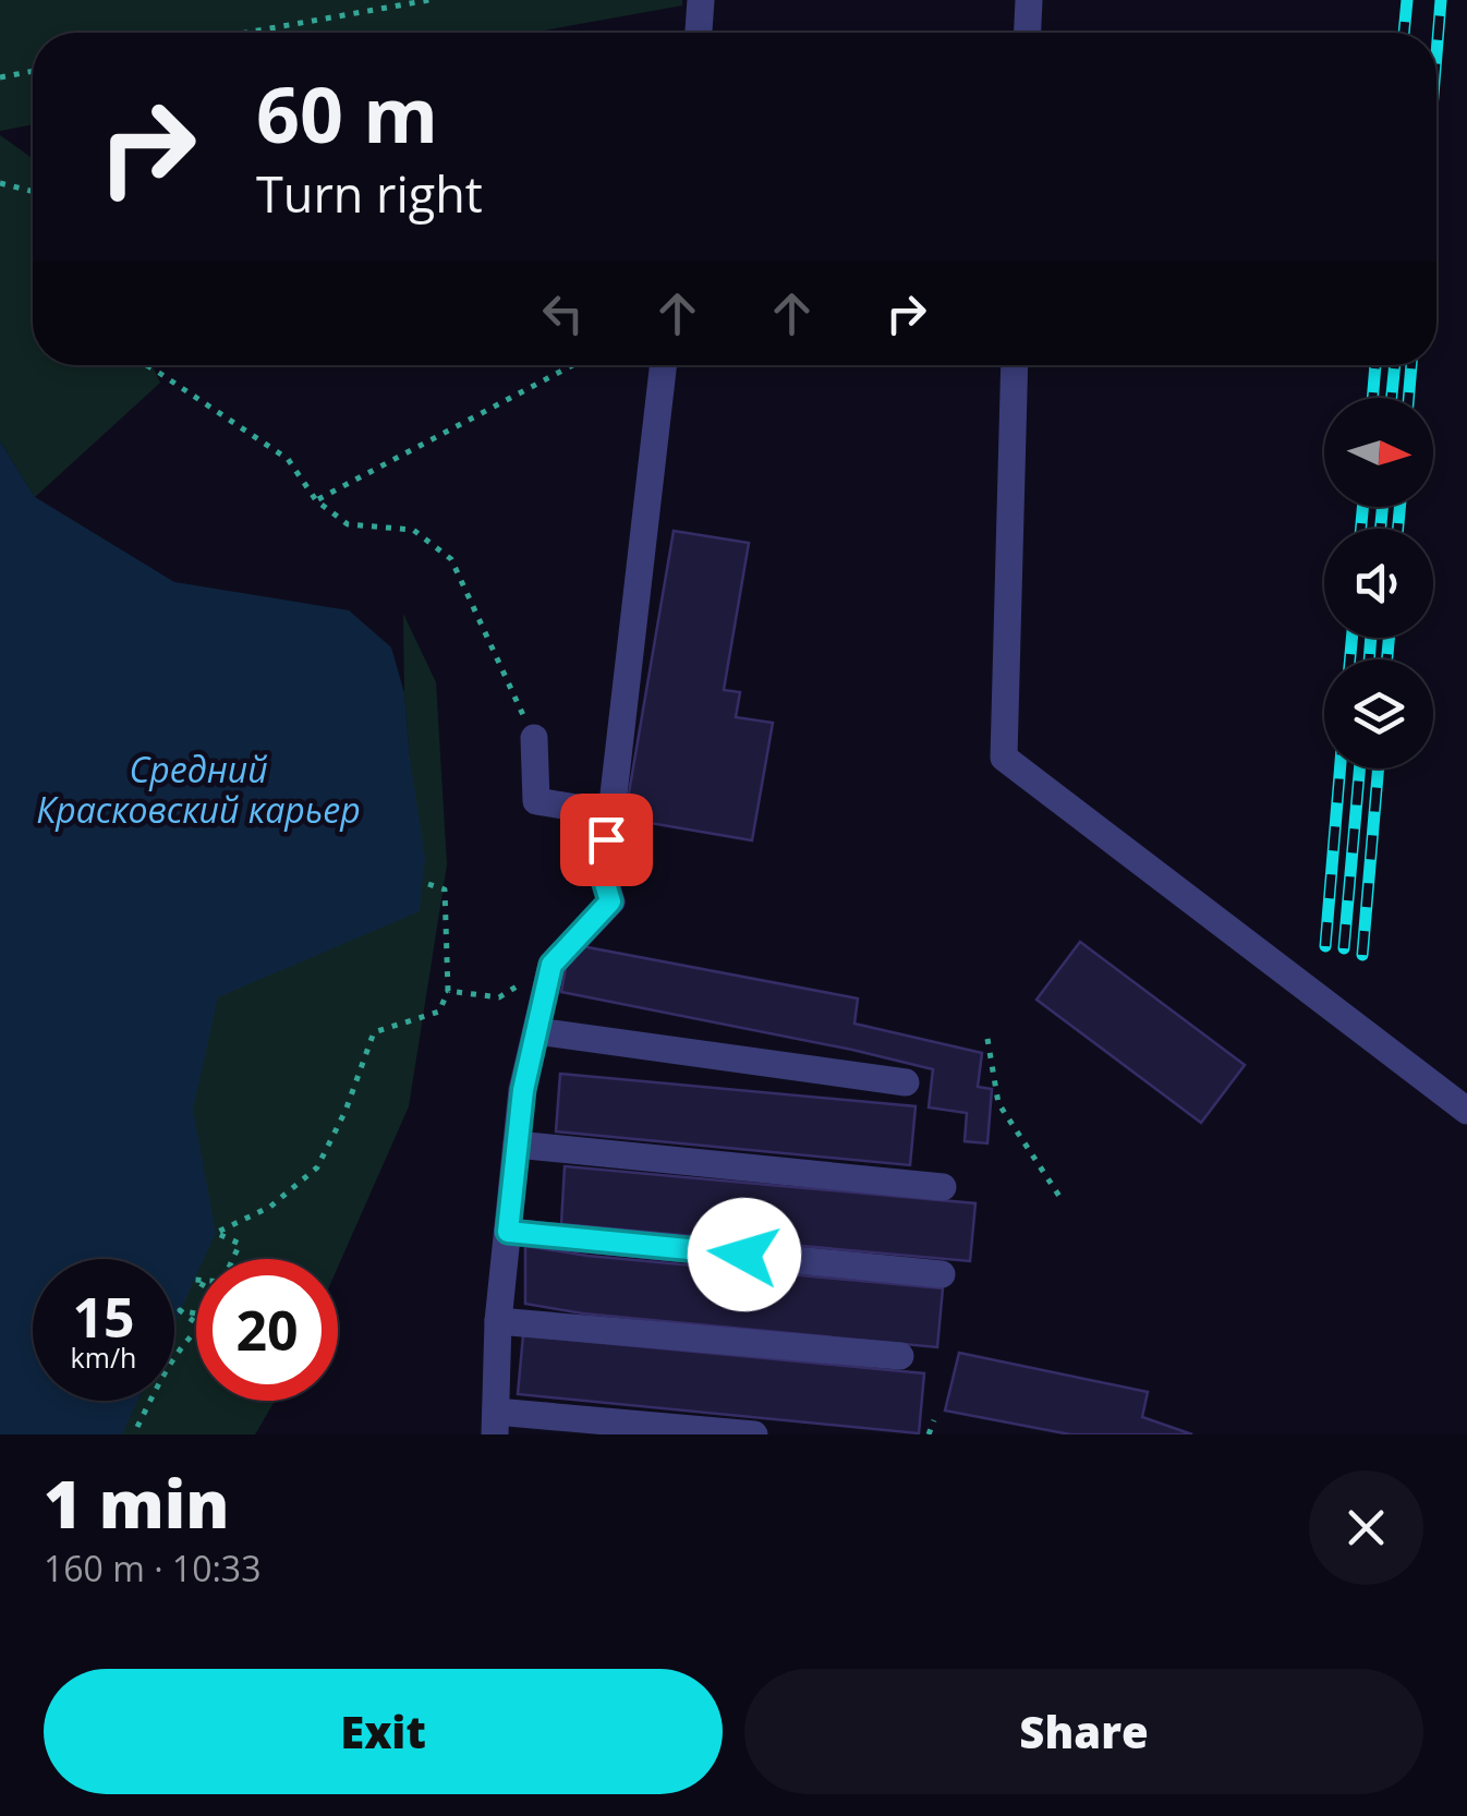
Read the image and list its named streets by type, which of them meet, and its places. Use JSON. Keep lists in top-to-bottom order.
{
  "water": ["Средний Красковский карьер"],
  "north": "right",
  "page": {
    "turn": ["60 m", "Turn right"],
    "speed": "15 km/h",
    "limit": "20",
    "heading": ["1 min", "160 m · 10:33"],
    "buttons": ["Exit", "Share"]
  }
}
